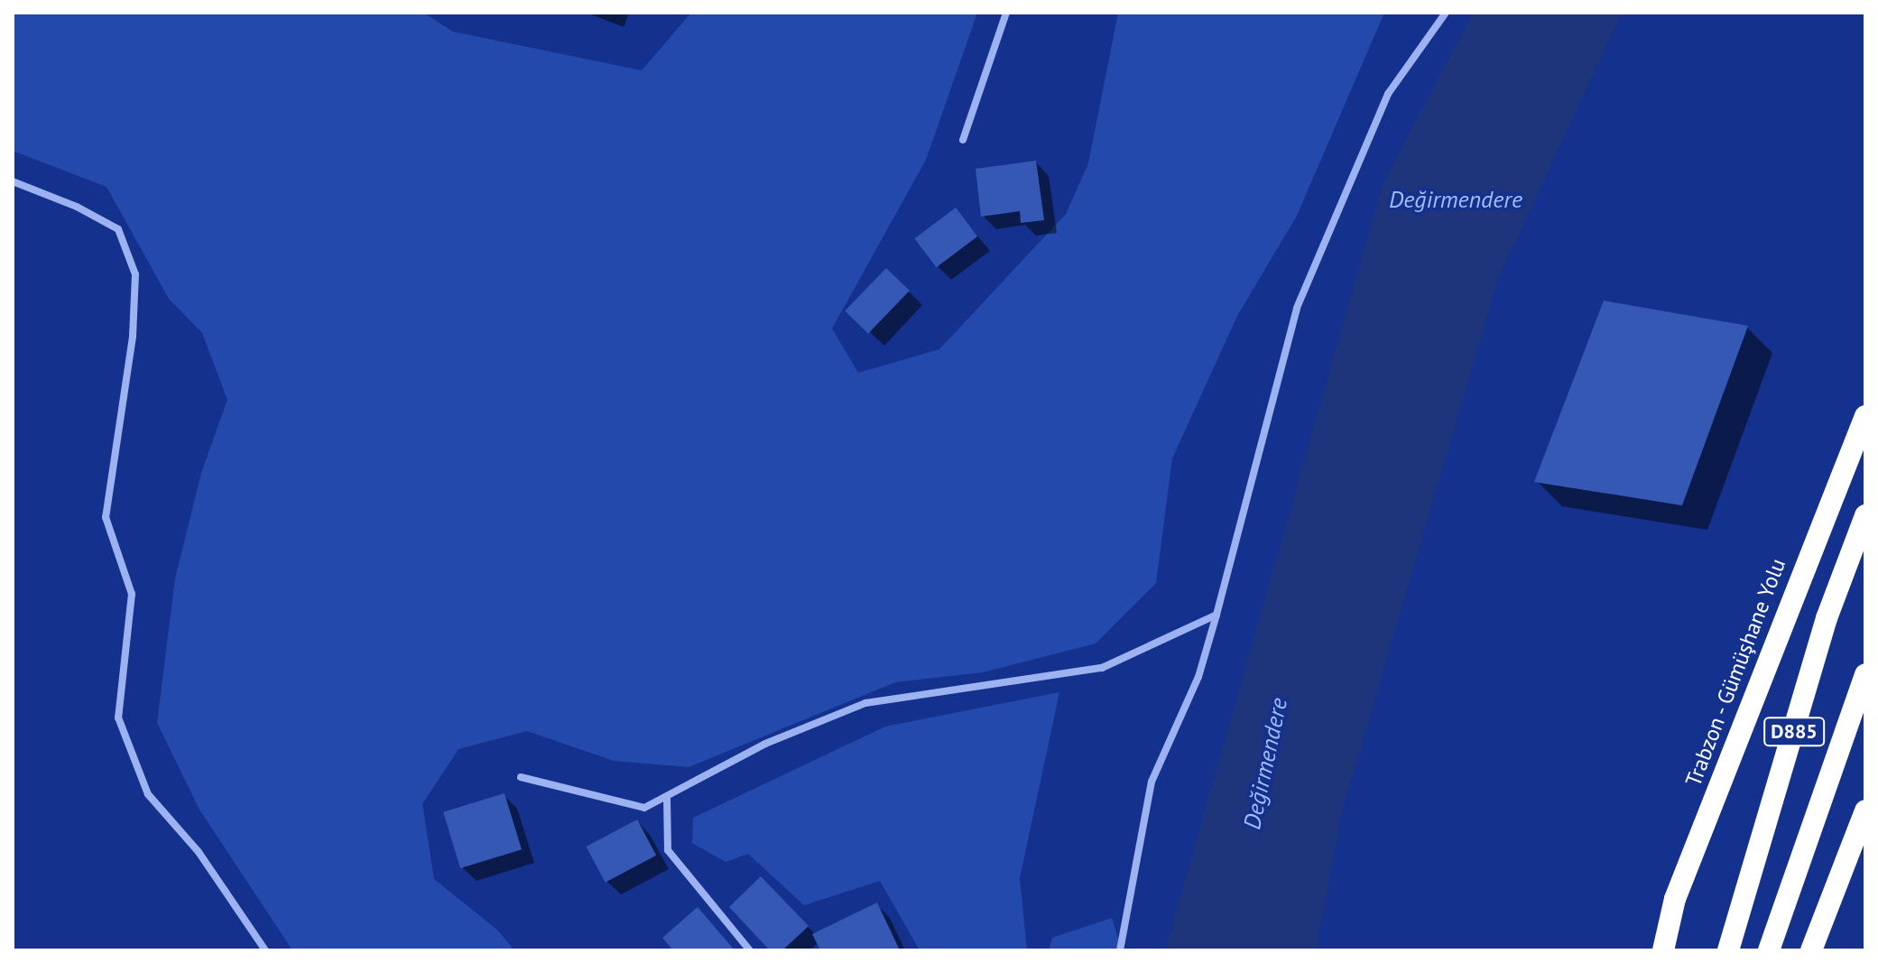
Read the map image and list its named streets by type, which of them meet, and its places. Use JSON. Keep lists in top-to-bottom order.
{
  "streets": {
    "highway": ["Trabzon - Gümüşhane Yolu", "D885"]
  },
  "water": ["Değirmendere"]
}
